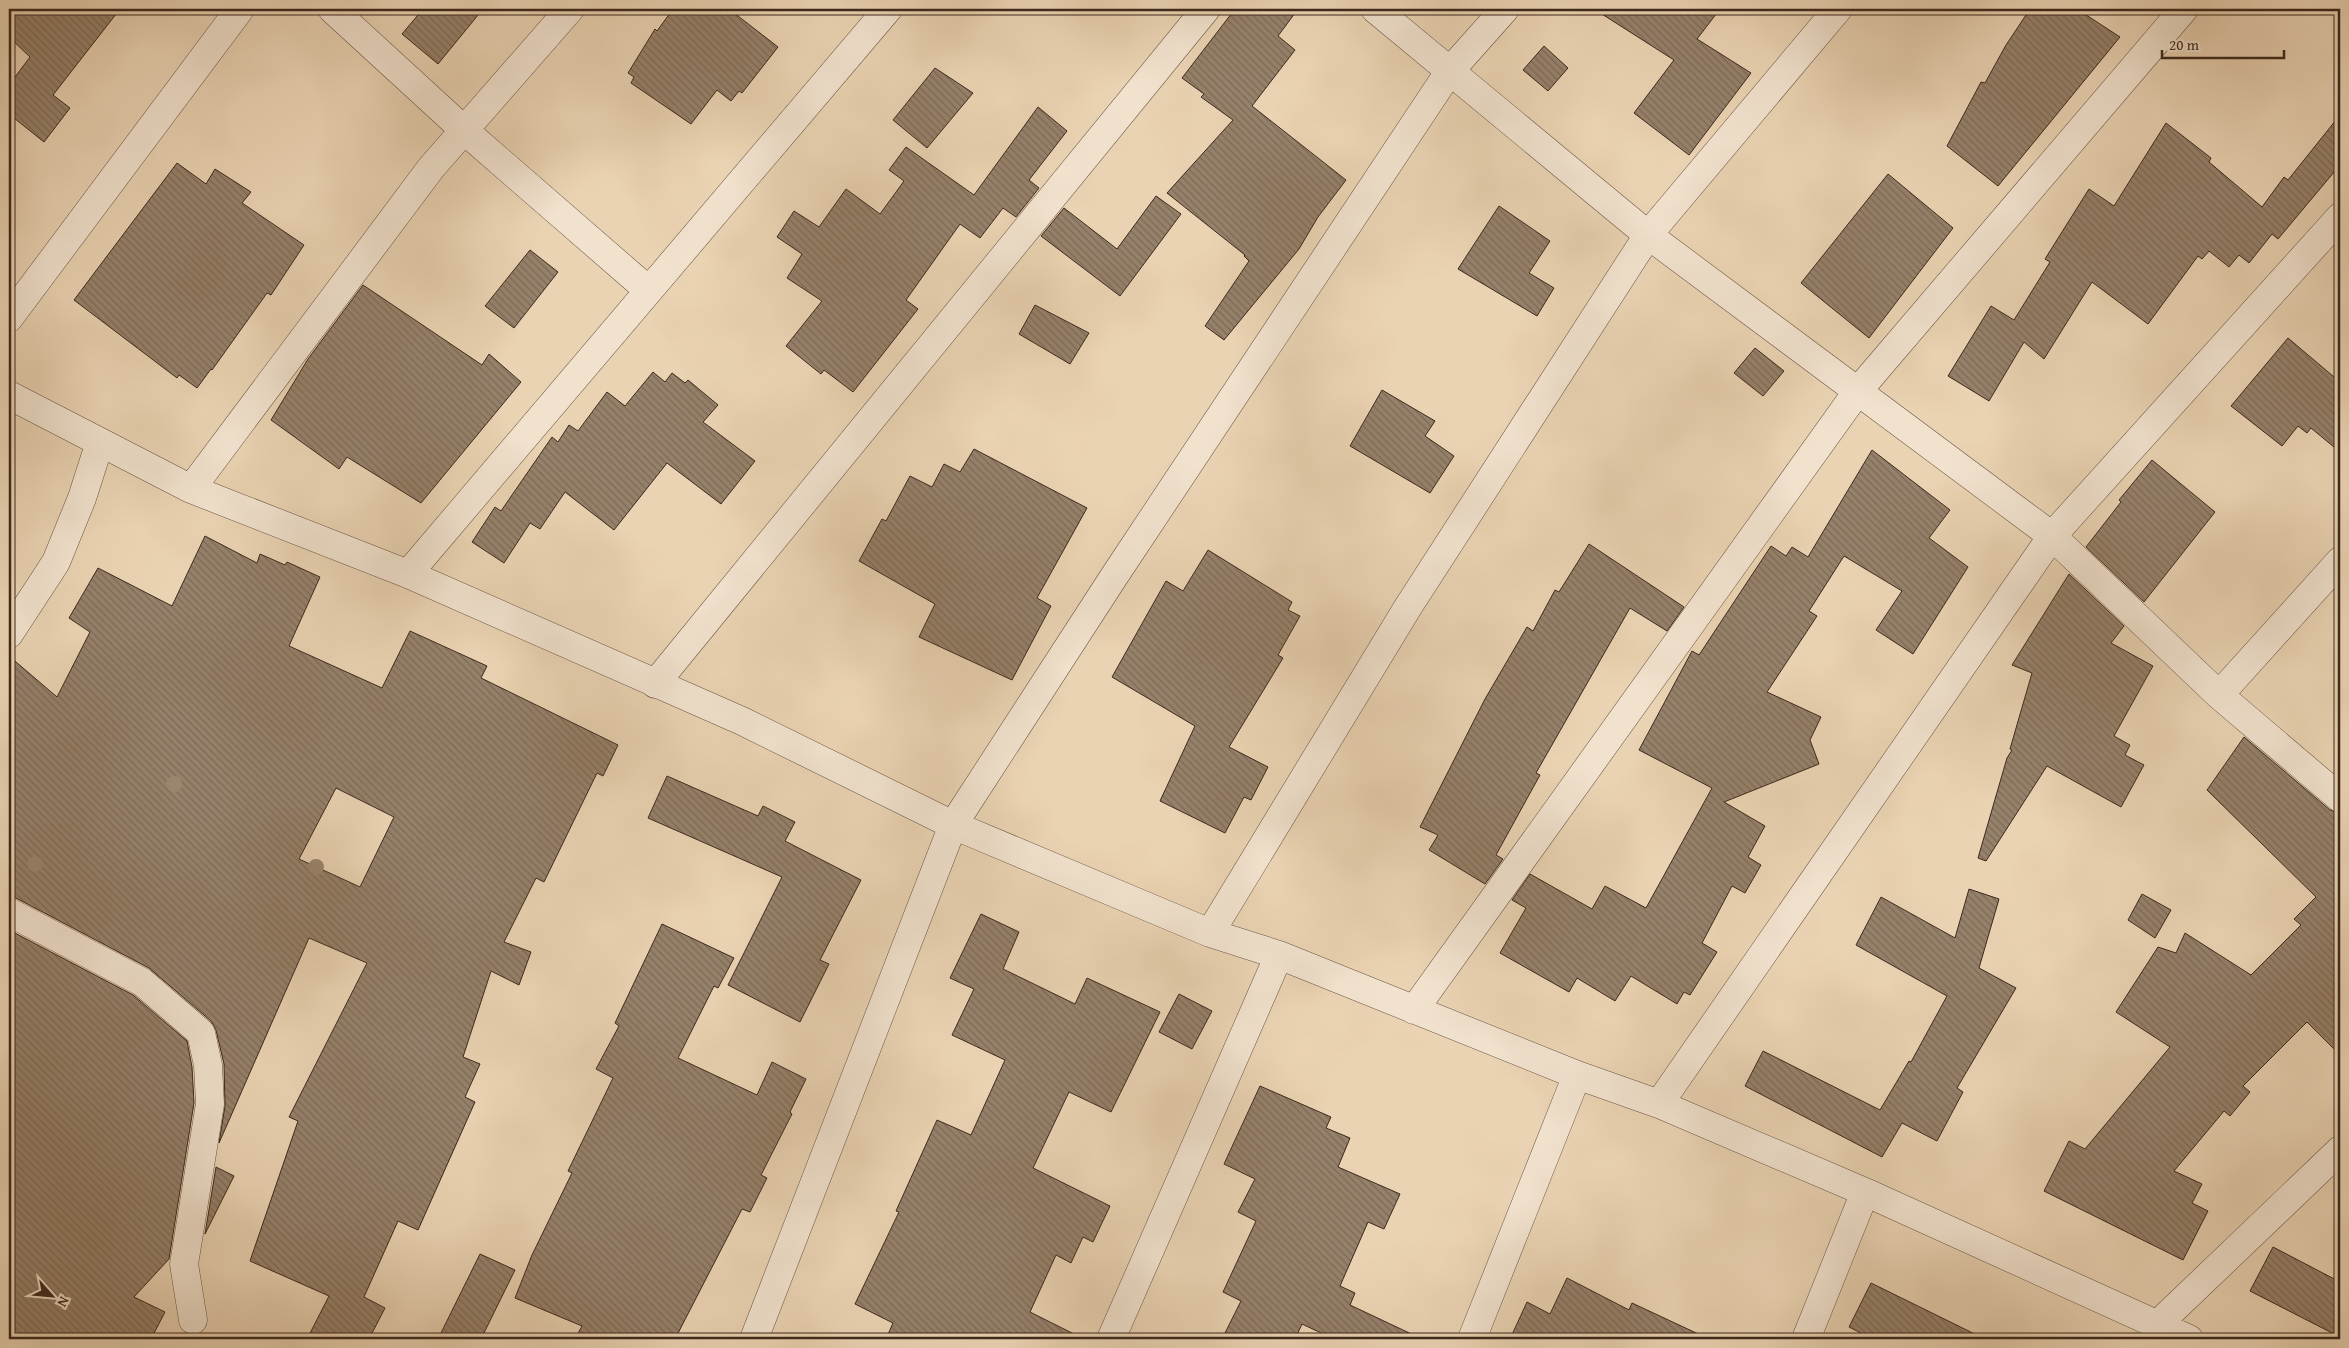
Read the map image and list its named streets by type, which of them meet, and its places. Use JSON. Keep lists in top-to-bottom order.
{
  "scale_bar": "20 m",
  "north": "bottom right"
}
